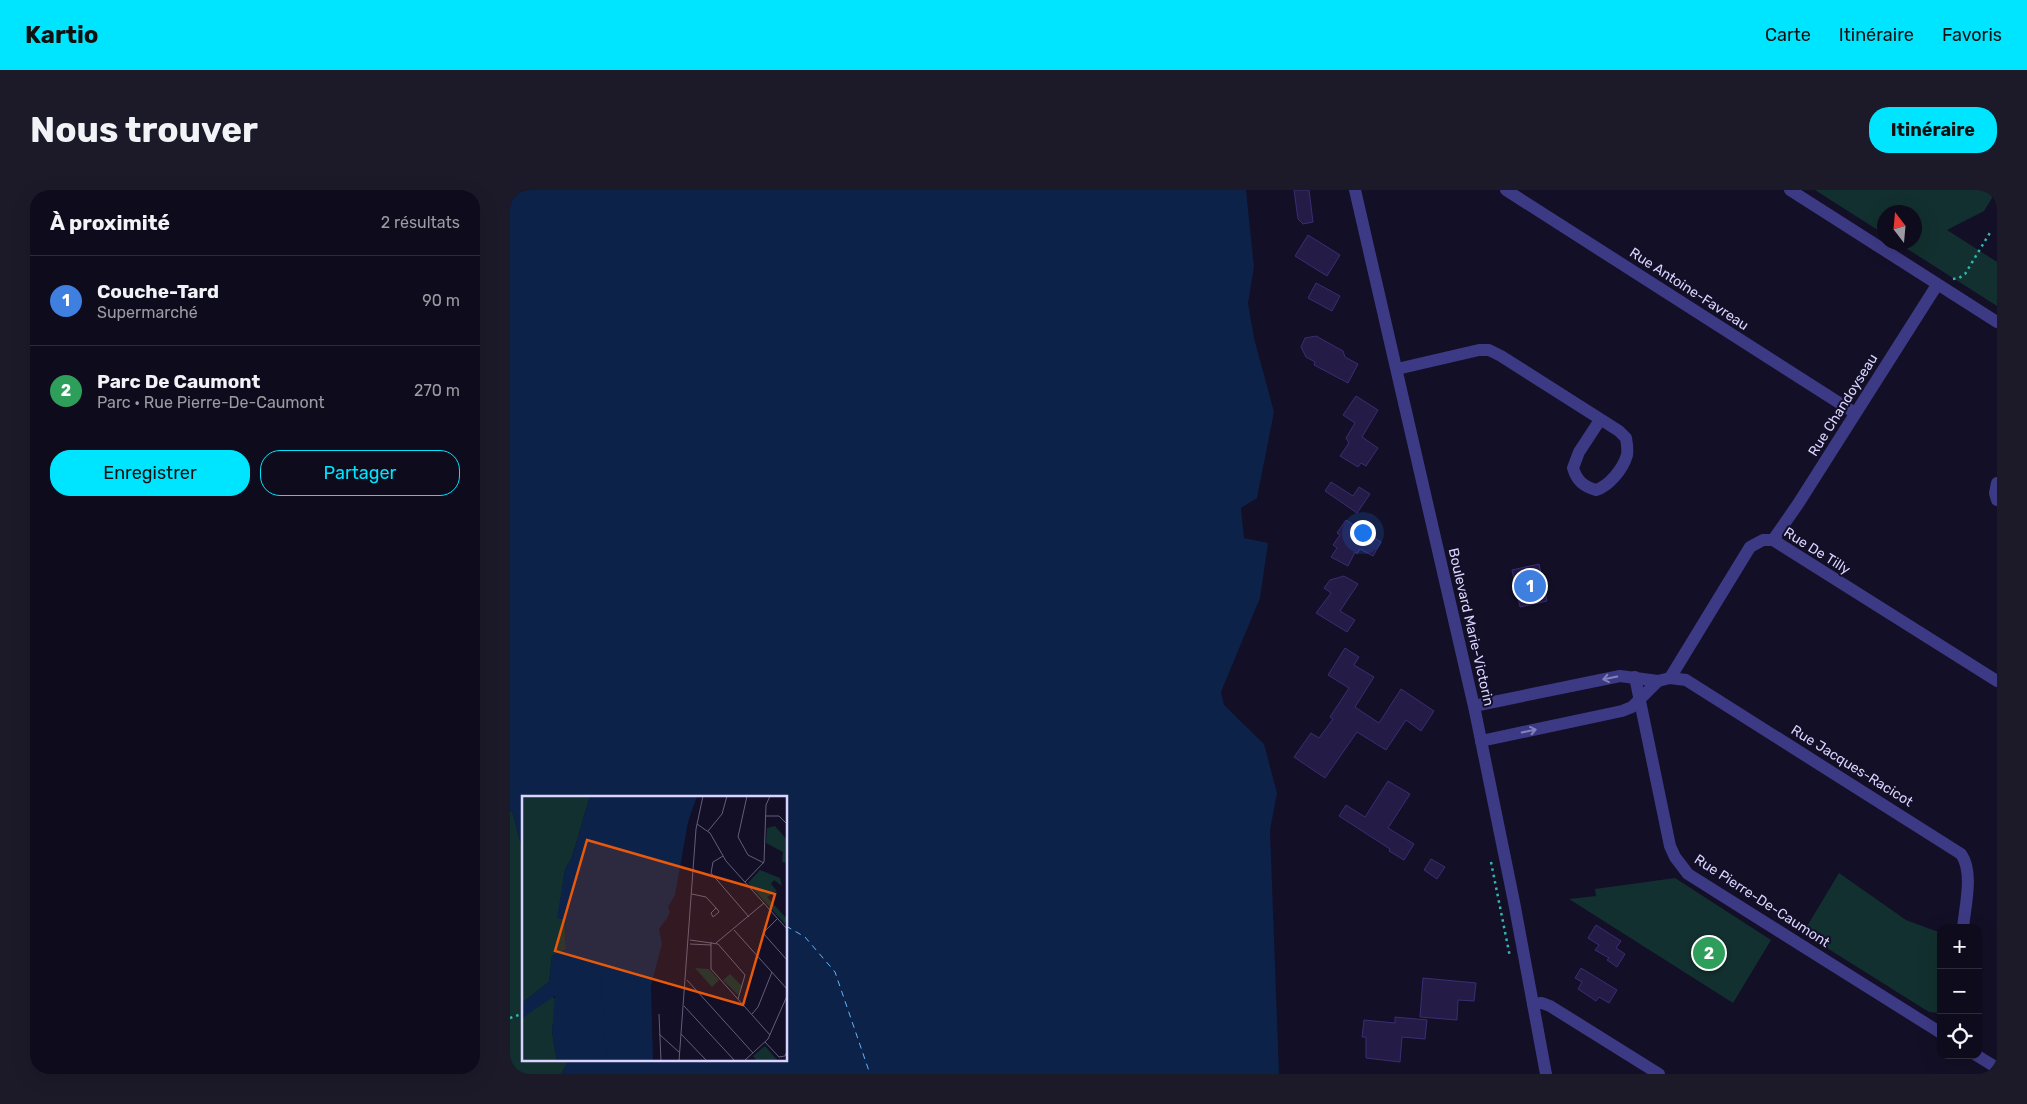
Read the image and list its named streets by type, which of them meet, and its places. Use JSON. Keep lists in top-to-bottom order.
{
  "streets": {
    "street": [
      "Rue Antoine-Favreau",
      "Rue Chandoyseau",
      "Rue De Tilly",
      "Boulevard Marie-Victorin",
      "Rue Jacques-Racicot",
      "Rue Pierre-De-Caumont"
    ]
  },
  "crossings": [
    ["Rue Antoine-Favreau", "Rue Chandoyseau"],
    ["Rue Chandoyseau", "Rue De Tilly"],
    ["Rue De Tilly", "Rue Jacques-Racicot"],
    ["Boulevard Marie-Victorin", "Rue Jacques-Racicot"],
    ["Rue Jacques-Racicot", "Rue Pierre-De-Caumont"]
  ],
  "north": "top",
  "page": {
    "header": "Kartio",
    "nav": ["Carte", "Itinéraire", "Favoris"],
    "buttons": [
      "Itinéraire",
      ["Enregistrer", "Partager"]
    ],
    "title": "Nous trouver",
    "heading": ["À proximité", "2 résultats"],
    "list": [
      {
        "mark": "1",
        "name": "Couche-Tard",
        "note": "Supermarché",
        "value": "90 m"
      },
      {
        "mark": "2",
        "name": "Parc De Caumont",
        "note": "Parc · Rue Pierre-De-Caumont",
        "value": "270 m"
      }
    ],
    "pins": ["1", "2"],
    "map_buttons": ["+", "−"]
  }
}
